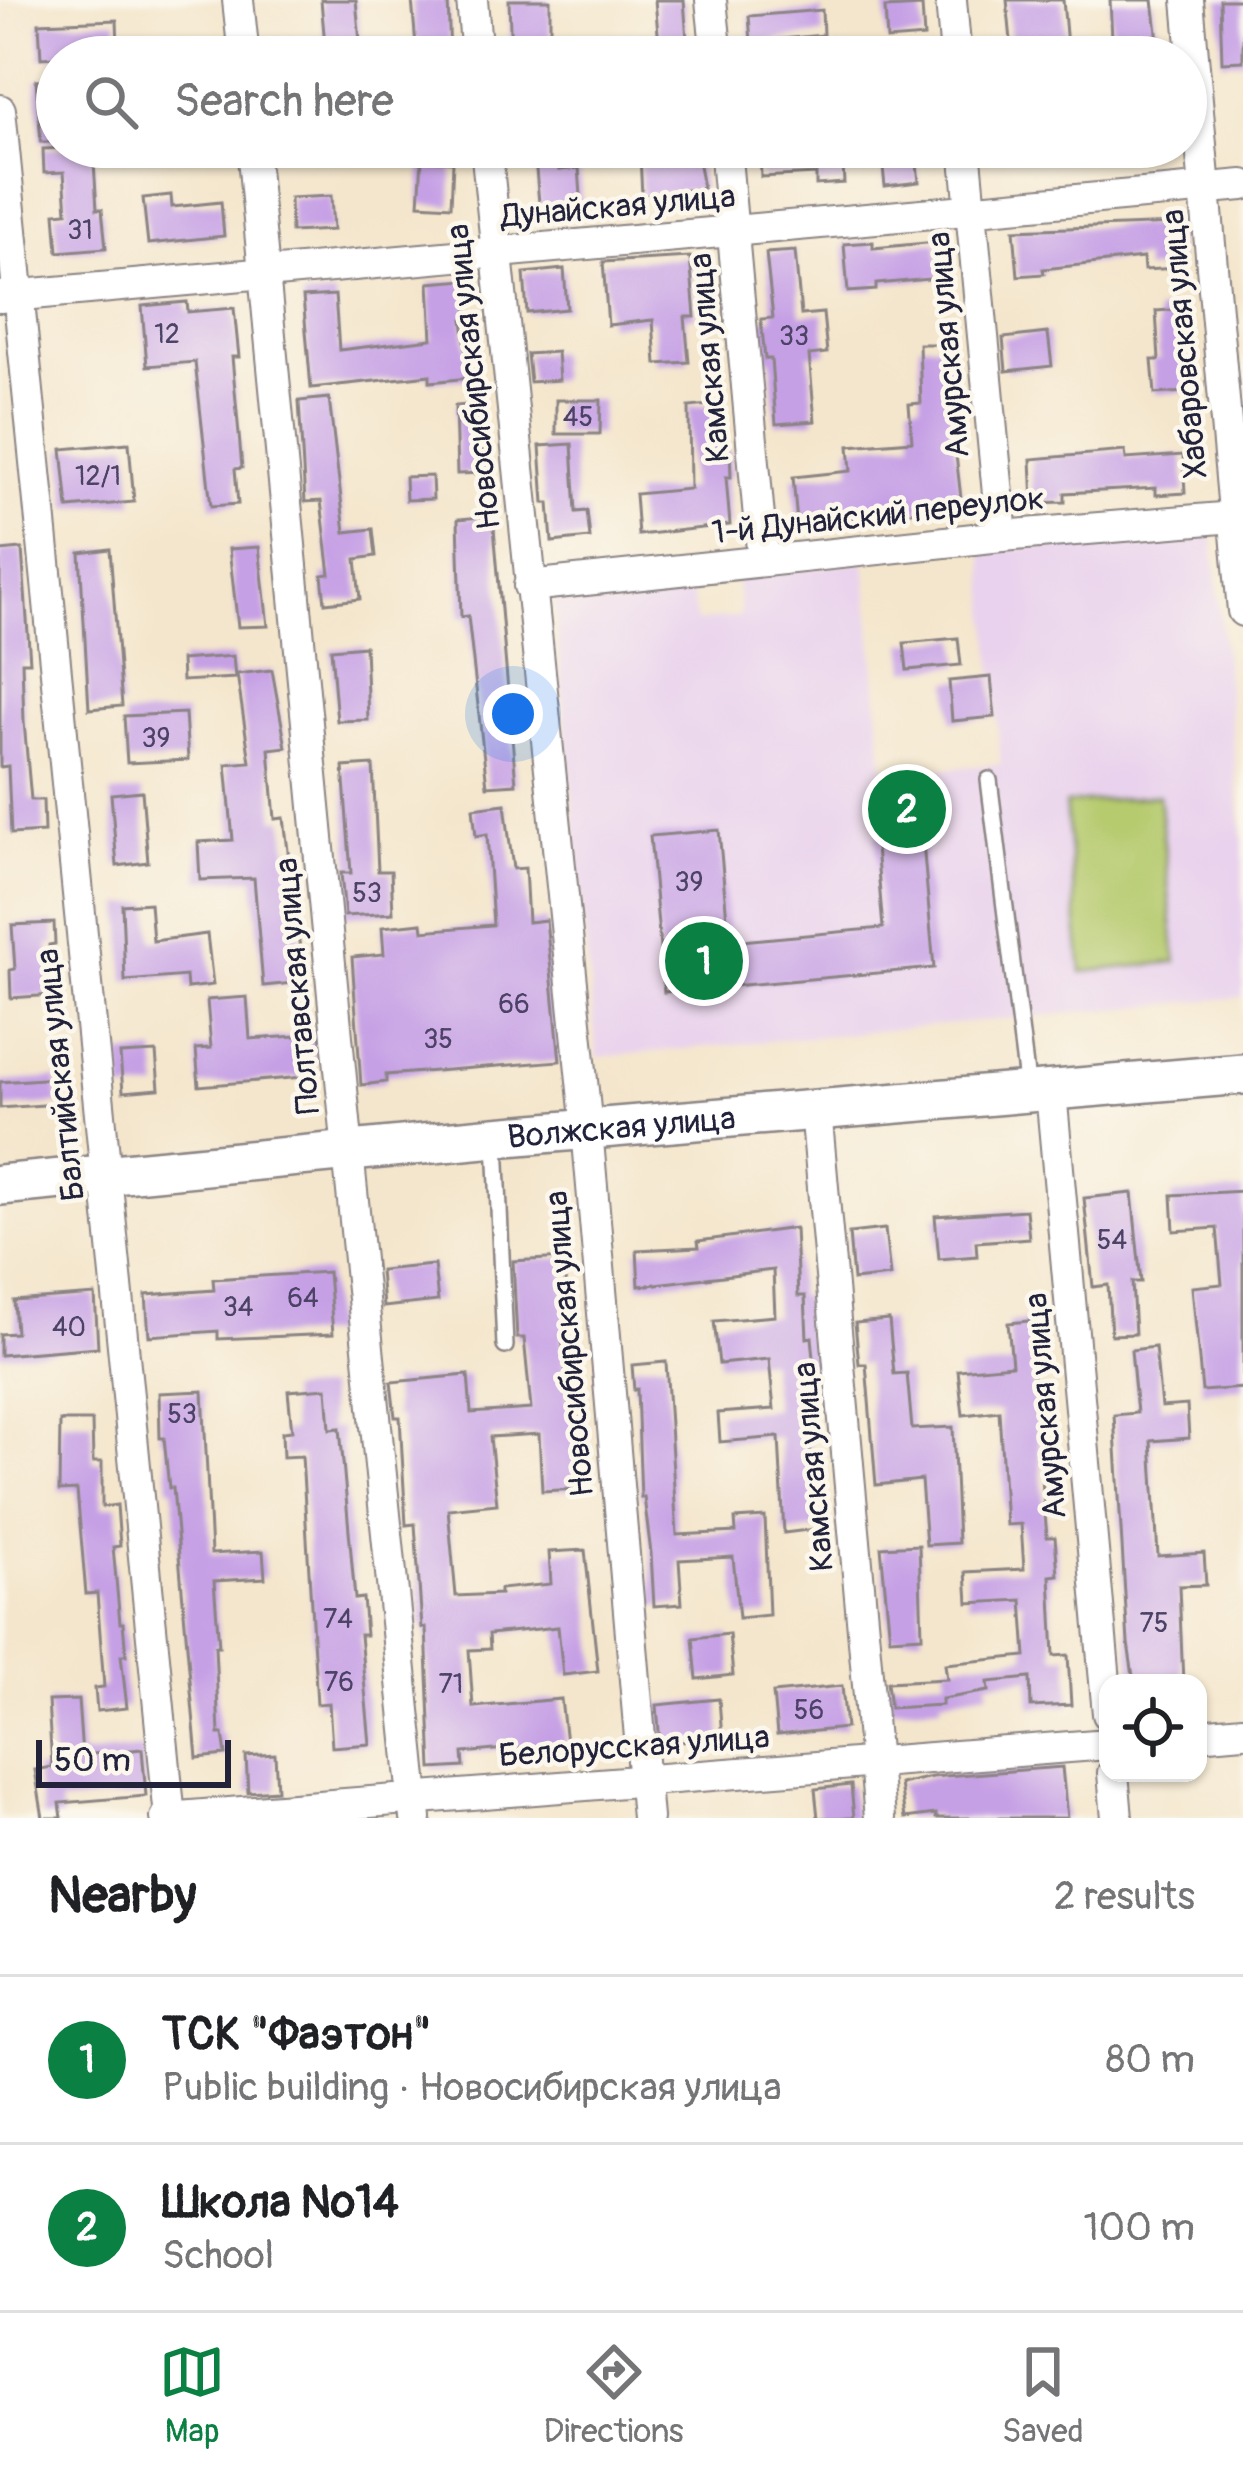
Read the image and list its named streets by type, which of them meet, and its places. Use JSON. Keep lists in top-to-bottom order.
{
  "streets": {
    "street": [
      "Дунайская улица",
      "Хабаровская улица",
      "Амурская улица",
      "Камская улица",
      "Новосибирская улица",
      "1-й Дунайский переулок",
      "Полтавская улица",
      "Балтийская улица",
      "Волжская улица",
      "Белорусская улица"
    ]
  },
  "crossings": [
    ["Дунайская улица", "Хабаровская улица"],
    ["Дунайская улица", "Амурская улица"],
    ["Дунайская улица", "Камская улица"],
    ["Дунайская улица", "Новосибирская улица"],
    ["Дунайская улица", "Полтавская улица"],
    ["Дунайская улица", "Балтийская улица"],
    ["Хабаровская улица", "1-й Дунайский переулок"],
    ["Амурская улица", "1-й Дунайский переулок"],
    ["Амурская улица", "Волжская улица"],
    ["Камская улица", "1-й Дунайский переулок"],
    ["Камская улица", "Волжская улица"],
    ["Камская улица", "Белорусская улица"],
    ["Новосибирская улица", "1-й Дунайский переулок"],
    ["Новосибирская улица", "Волжская улица"],
    ["Новосибирская улица", "Белорусская улица"],
    ["Полтавская улица", "Волжская улица"],
    ["Полтавская улица", "Белорусская улица"],
    ["Балтийская улица", "Волжская улица"],
    ["Балтийская улица", "Белорусская улица"]
  ],
  "house_numbers": [
    "31",
    "12",
    "33",
    "45",
    "12/1",
    "39",
    "39",
    "53",
    "66",
    "35",
    "54",
    "64",
    "34",
    "40",
    "53",
    "74",
    "75",
    "76",
    "71",
    "56"
  ],
  "scale_bar": "50 m",
  "page": {
    "search": "Search here",
    "pins": ["2", "1"],
    "scale": "50 m",
    "heading": ["Nearby", "2 results"],
    "list": [
      {
        "mark": "1",
        "name": "ТСК \"Фаэтон\"",
        "note": "Public building · Новосибирская улица",
        "value": "80 m"
      },
      {
        "mark": "2",
        "name": "Школа №14",
        "note": "School",
        "value": "100 m"
      }
    ],
    "nav": ["Map", "Directions", "Saved"]
  }
}
